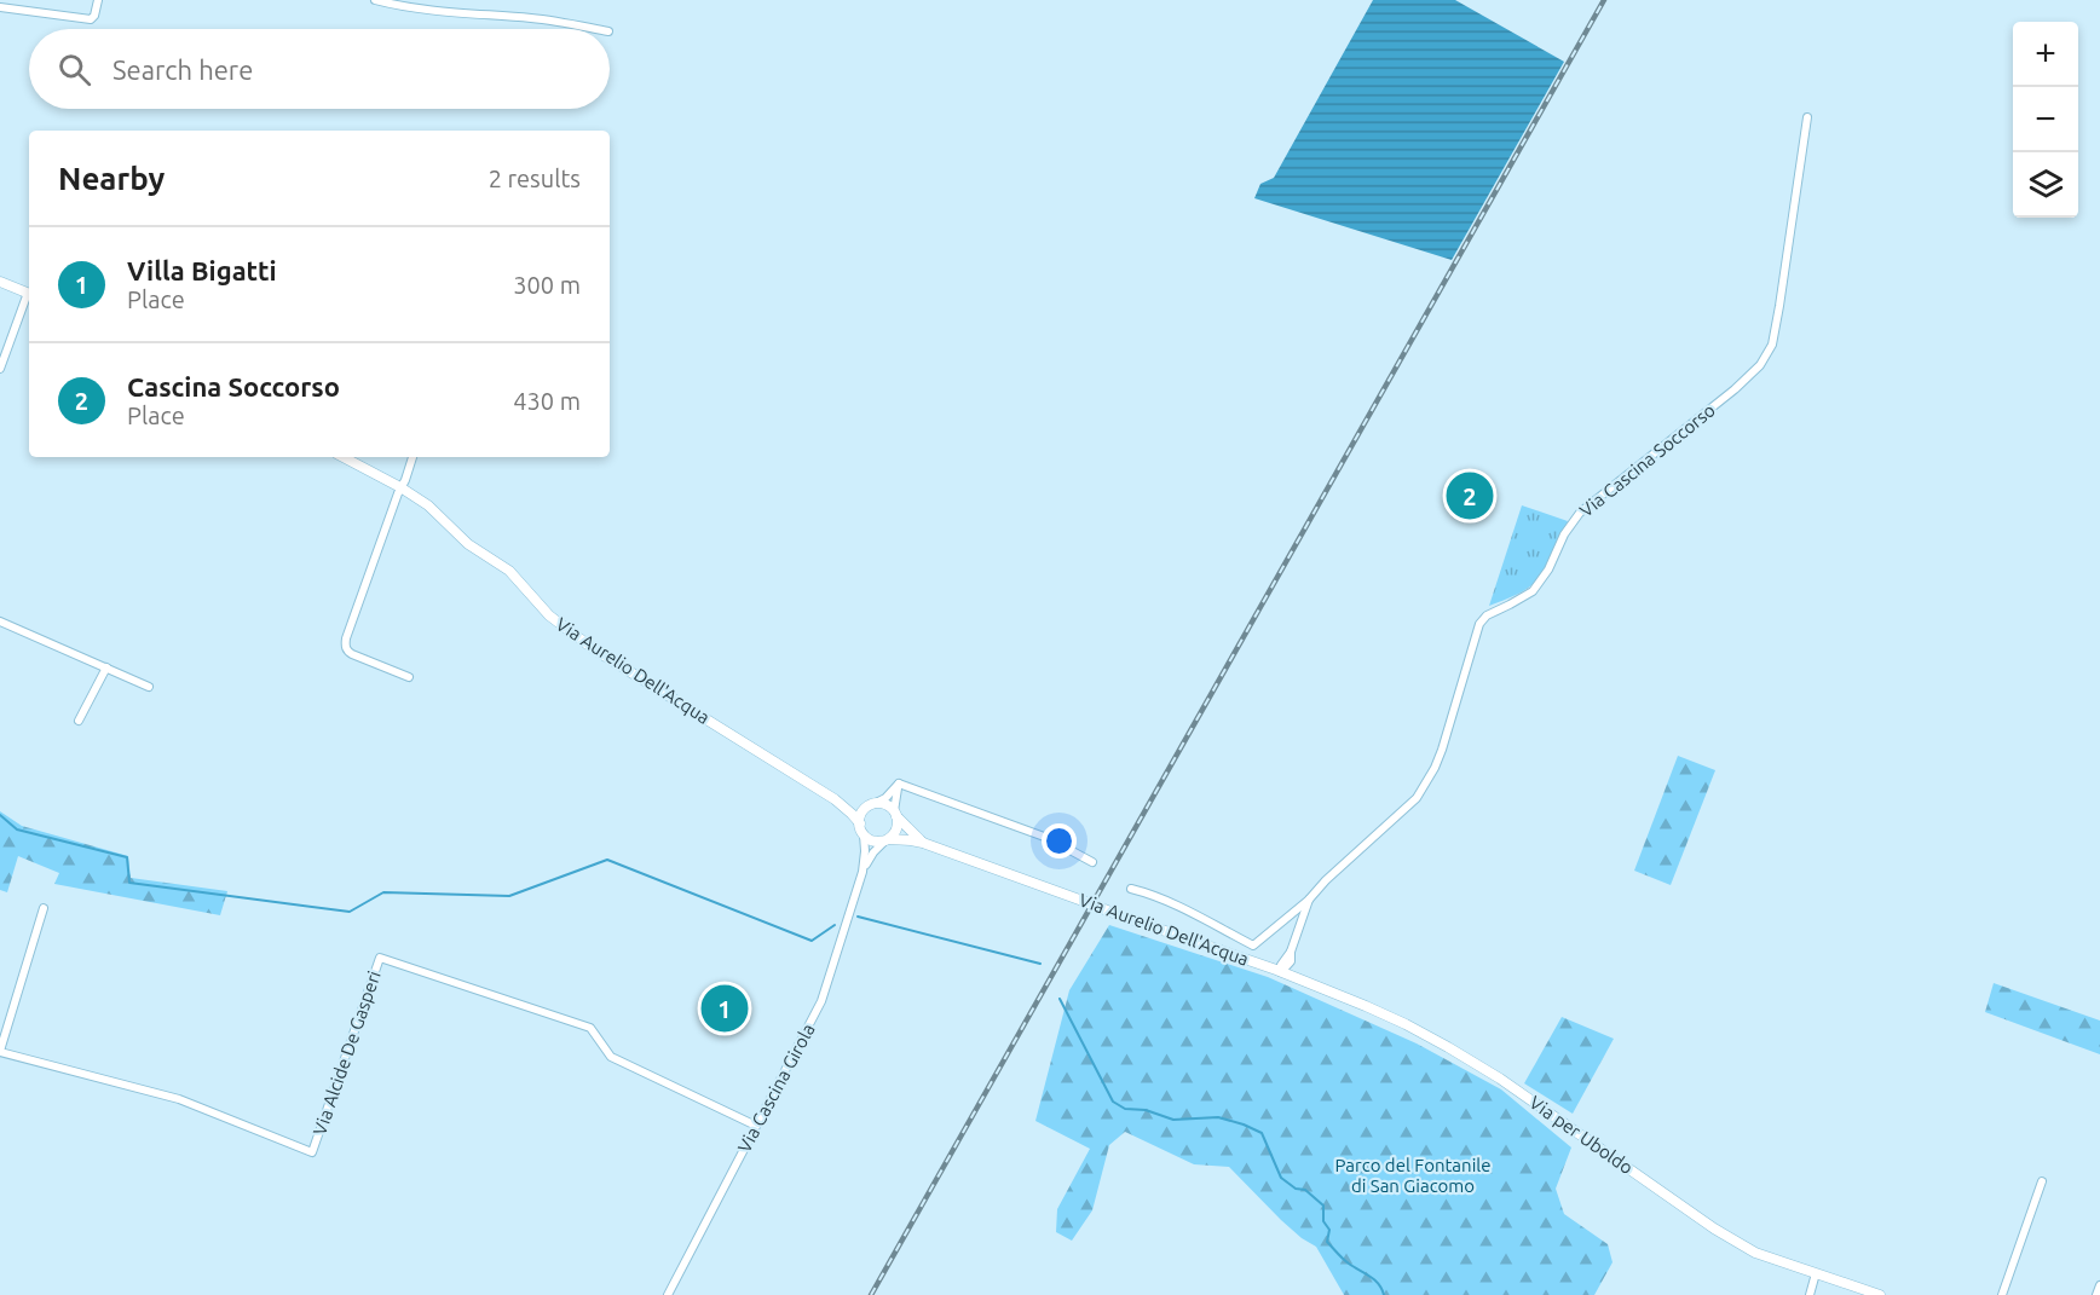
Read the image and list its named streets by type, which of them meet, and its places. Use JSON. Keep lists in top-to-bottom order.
{
  "streets": {
    "street": [
      "Via Cascina Soccorso",
      "Via Aurelio Dell'Acqua",
      "Via Alcide De Gasperi",
      "Via Cascina Girola",
      "Via per Uboldo"
    ]
  },
  "crossings": [
    ["Via Cascina Soccorso", "Via Aurelio Dell'Acqua"],
    ["Via Cascina Soccorso", "Via per Uboldo"],
    ["Via Aurelio Dell'Acqua", "Via Cascina Girola"],
    ["Via Aurelio Dell'Acqua", "Via per Uboldo"],
    ["Via Alcide De Gasperi", "Via Cascina Girola"]
  ],
  "parks": ["Parco del Fontanile di San Giacomo"],
  "page": {
    "map_buttons": ["+", "−"],
    "search": "Search here",
    "heading": ["Nearby", "2 results"],
    "list": [
      {
        "mark": "1",
        "name": "Villa Bigatti",
        "note": "Place",
        "value": "300 m"
      },
      {
        "mark": "2",
        "name": "Cascina Soccorso",
        "note": "Place",
        "value": "430 m"
      }
    ],
    "pins": ["2", "1"]
  }
}
